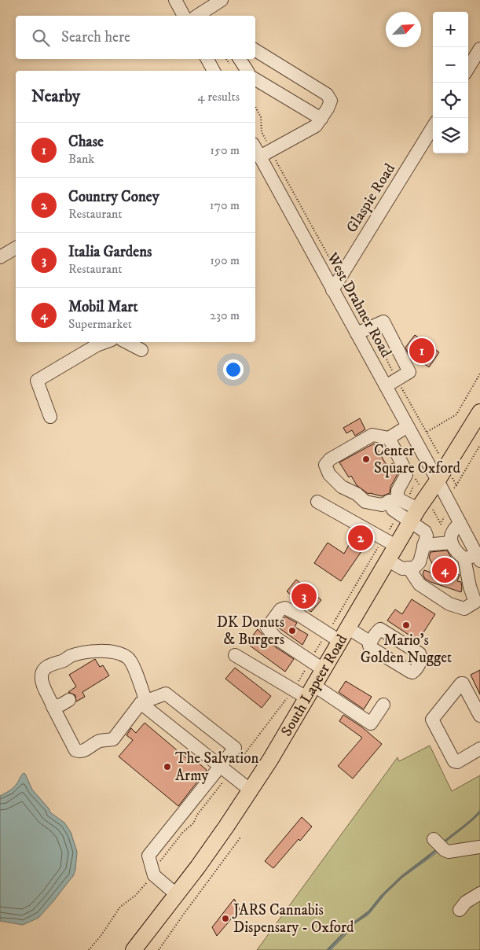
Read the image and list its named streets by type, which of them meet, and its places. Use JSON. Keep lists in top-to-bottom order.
{
  "streets": {
    "main road": ["South Lapeer Road"],
    "street": ["Glaspie Road", "West Drahner Road"]
  },
  "crossings": [
    ["Glaspie Road", "West Drahner Road"],
    ["West Drahner Road", "South Lapeer Road"]
  ],
  "places": [
    "Center Square Oxford",
    "Mario's Golden Nugget",
    "DK Donuts & Burgers",
    "The Salvation Army",
    "JARS Cannabis Dispensary - Oxford"
  ],
  "north": "top right",
  "page": {
    "map_buttons": ["+", "−"],
    "search": "Search here",
    "heading": ["Nearby", "4 results"],
    "list": [
      {
        "mark": "1",
        "name": "Chase",
        "note": "Bank",
        "value": "150 m"
      },
      {
        "mark": "2",
        "name": "Country Coney",
        "note": "Restaurant",
        "value": "170 m"
      },
      {
        "mark": "3",
        "name": "Italia Gardens",
        "note": "Restaurant",
        "value": "190 m"
      },
      {
        "mark": "4",
        "name": "Mobil Mart",
        "note": "Supermarket",
        "value": "230 m"
      }
    ],
    "pins": [
      "1",
      "2",
      "4",
      "3"
    ]
  }
}
